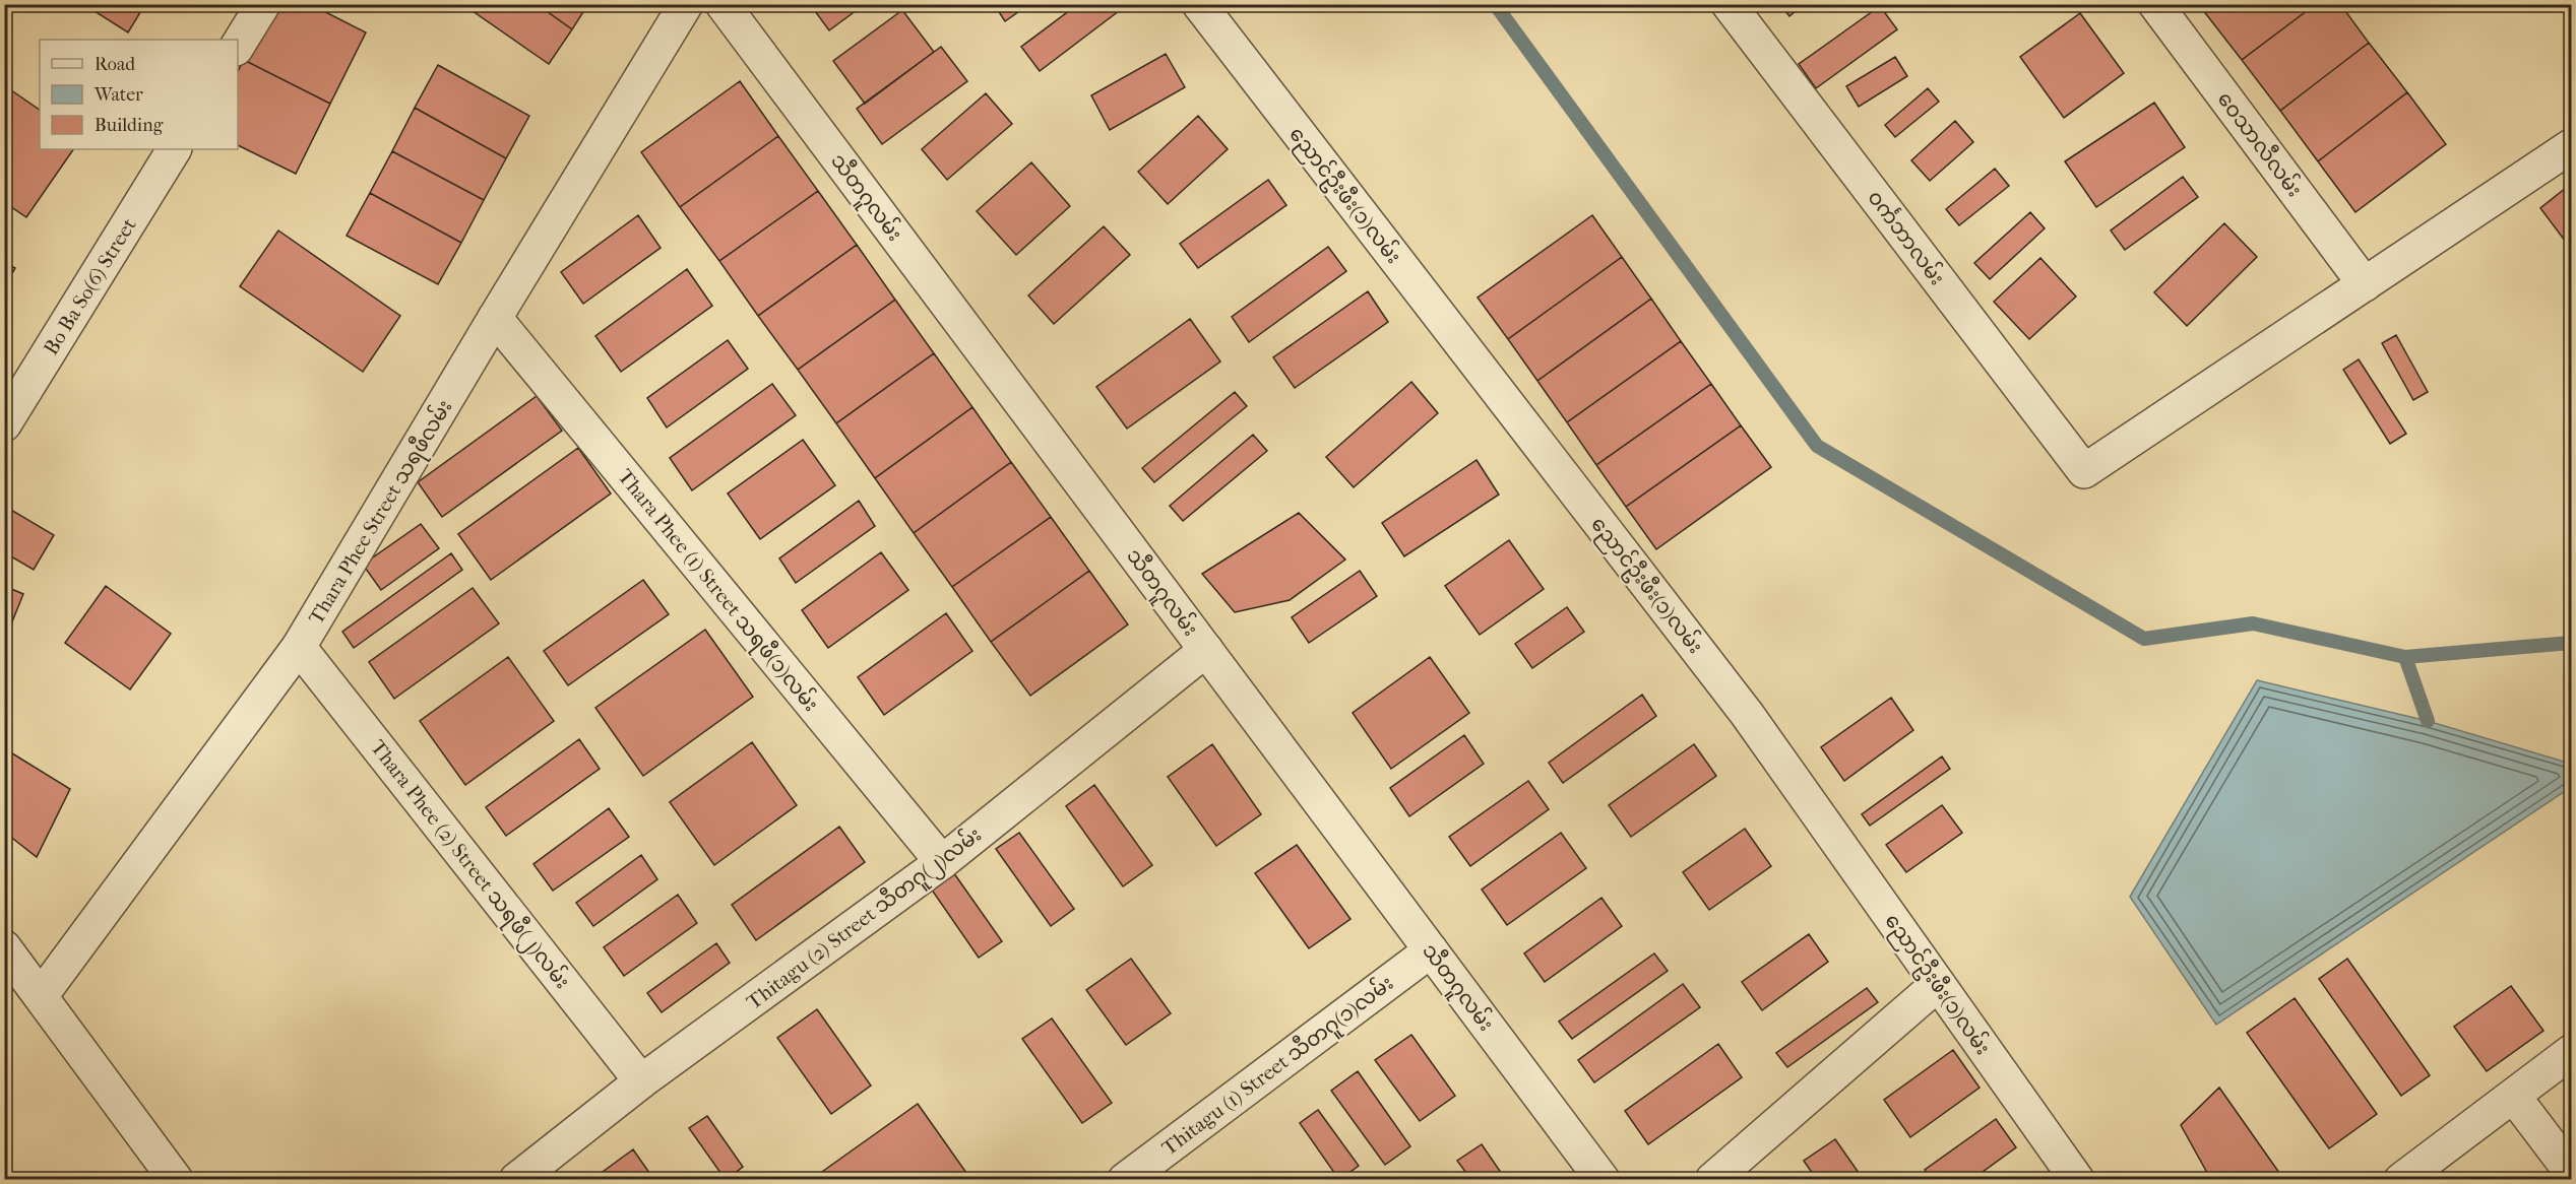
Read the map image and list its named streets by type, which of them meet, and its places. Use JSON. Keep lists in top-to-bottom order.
{
  "streets": {
    "street": [
      "ဝေသာလီလမ်း",
      "ညောင်ဦးဖီး(၁)လမ်း",
      "သီတဂူလမ်း",
      "ဝင်္ကဘာလမ်း",
      "Bo Ba So(6) Street",
      "Thara Phee Street သရဖီလမ်း",
      "Thara Phee (1) Street သရဖီ(၁)လမ်း",
      "Thara Phee (2) Street သရဖီ(၂)လမ်း",
      "Thitagu (2) Street သီတဂူ(၂)လမ်း",
      "Thitagu (1) Street သီတဂူ(၁)လမ်း"
    ]
  },
  "crossings": [
    ["ဝေသာလီလမ်း", "ဝင်္ကဘာလမ်း"],
    ["သီတဂူလမ်း", "Thitagu (2) Street သီတဂူ(၂)လမ်း"],
    ["သီတဂူလမ်း", "Thitagu (1) Street သီတဂူ(၁)လမ်း"],
    ["Thara Phee Street သရဖီလမ်း", "Thara Phee (1) Street သရဖီ(၁)လမ်း"],
    ["Thara Phee Street သရဖီလမ်း", "Thara Phee (2) Street သရဖီ(၂)လမ်း"],
    ["Thara Phee (1) Street သရဖီ(၁)လမ်း", "Thitagu (2) Street သီတဂူ(၂)လမ်း"],
    ["Thara Phee (2) Street သရဖီ(၂)လမ်း", "Thitagu (2) Street သီတဂူ(၂)လမ်း"]
  ],
  "legend": ["Road", "Water", "Building"]
}
